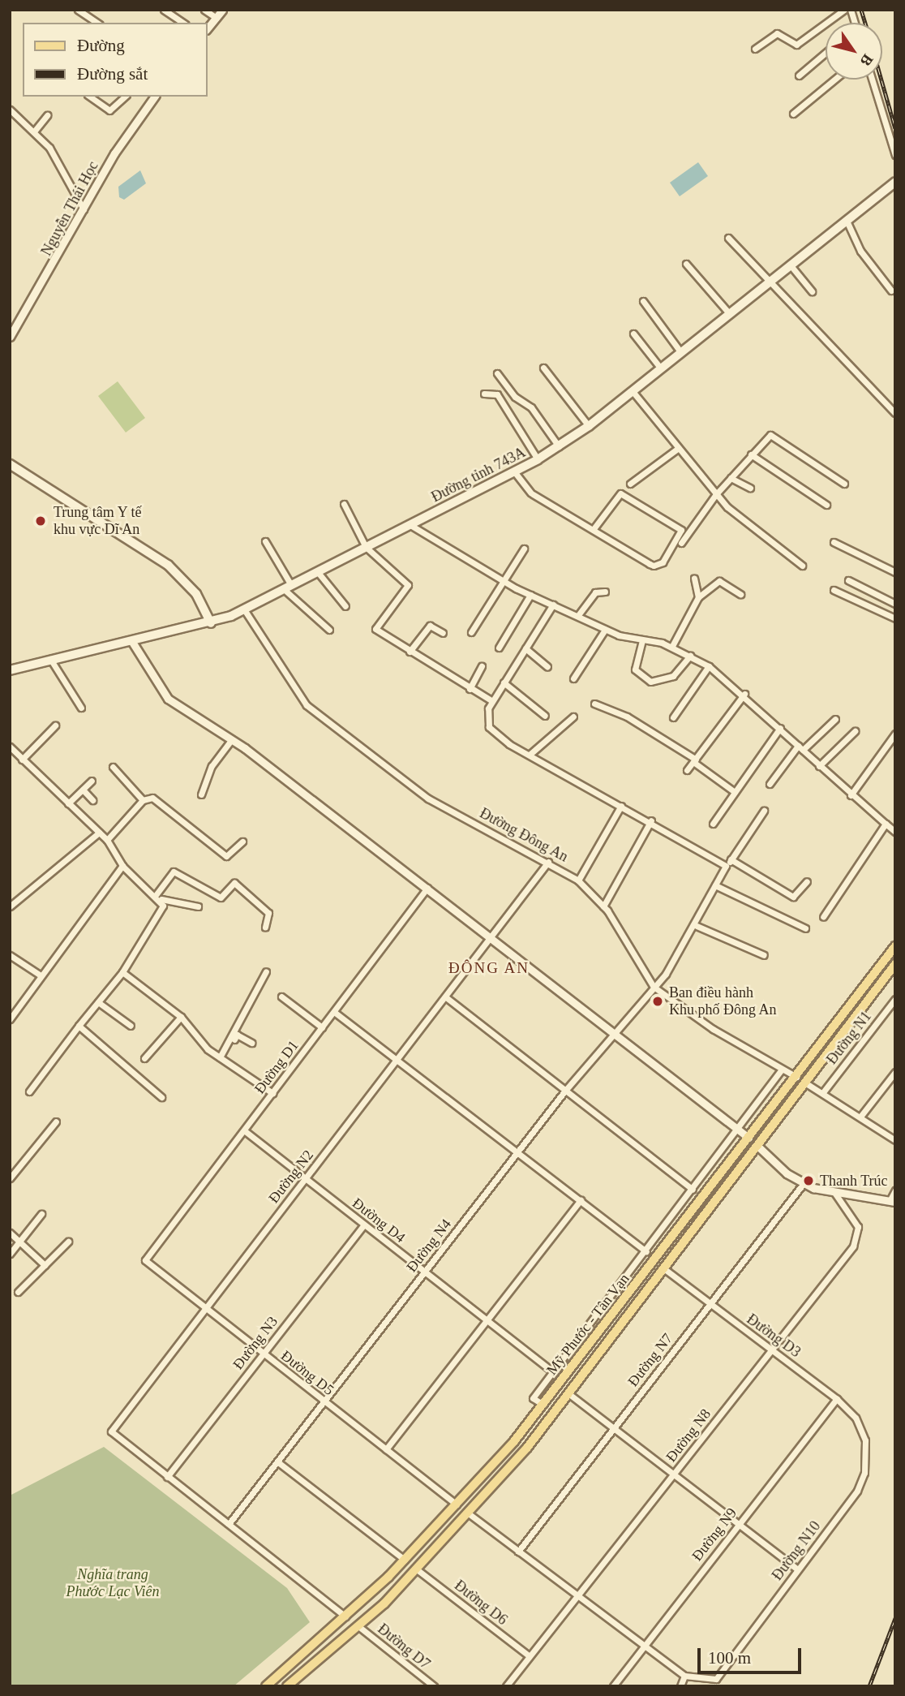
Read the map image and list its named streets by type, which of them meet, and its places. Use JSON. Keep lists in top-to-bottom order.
{
  "streets": {
    "main road": ["Đường tỉnh 743A", "Mỹ Phước - Tân Vạn"],
    "street": [
      "Nguyễn Thái Học",
      "Đường Đông An",
      "Đường N1",
      "Đường D1",
      "Đường N2",
      "Đường D4",
      "Đường N4",
      "Đường D3",
      "Đường N3",
      "Đường N7",
      "Đường D5",
      "Đường N8",
      "Đường N9",
      "Đường N10",
      "Đường D6",
      "Đường D7"
    ]
  },
  "crossings": [
    ["Đường tỉnh 743A", "Đường Đông An"],
    ["Đường Đông An", "Đường N2"],
    ["Đường Đông An", "Đường N4"],
    ["Đường Đông An", "Mỹ Phước - Tân Vạn"],
    ["Đường D1", "Đường D4"],
    ["Đường D1", "Đường D5"],
    ["Đường N2", "Đường D4"],
    ["Đường N2", "Đường N3"],
    ["Đường N2", "Đường D5"],
    ["Đường D4", "Đường N4"],
    ["Đường D4", "Đường N3"],
    ["Đường N4", "Đường D5"],
    ["Mỹ Phước - Tân Vạn", "Đường D3"],
    ["Mỹ Phước - Tân Vạn", "Đường D5"],
    ["Mỹ Phước - Tân Vạn", "Đường D6"],
    ["Mỹ Phước - Tân Vạn", "Đường D7"],
    ["Đường D3", "Đường N7"],
    ["Đường D3", "Đường N8"],
    ["Đường D3", "Đường N9"],
    ["Đường D3", "Đường N10"],
    ["Đường N3", "Đường D5"],
    ["Đường N8", "Đường D6"]
  ],
  "districts": ["ĐÔNG AN"],
  "parks": ["Nghĩa trang Phước Lạc Viên"],
  "places": ["Trung tâm Y tế khu vực Dĩ An", "Ban điều hành Khu phố Đông An", "Thanh Trúc"],
  "legend": ["Đường", "Đường sắt"],
  "scale_bar": "100 m",
  "north": "bottom right"
}
